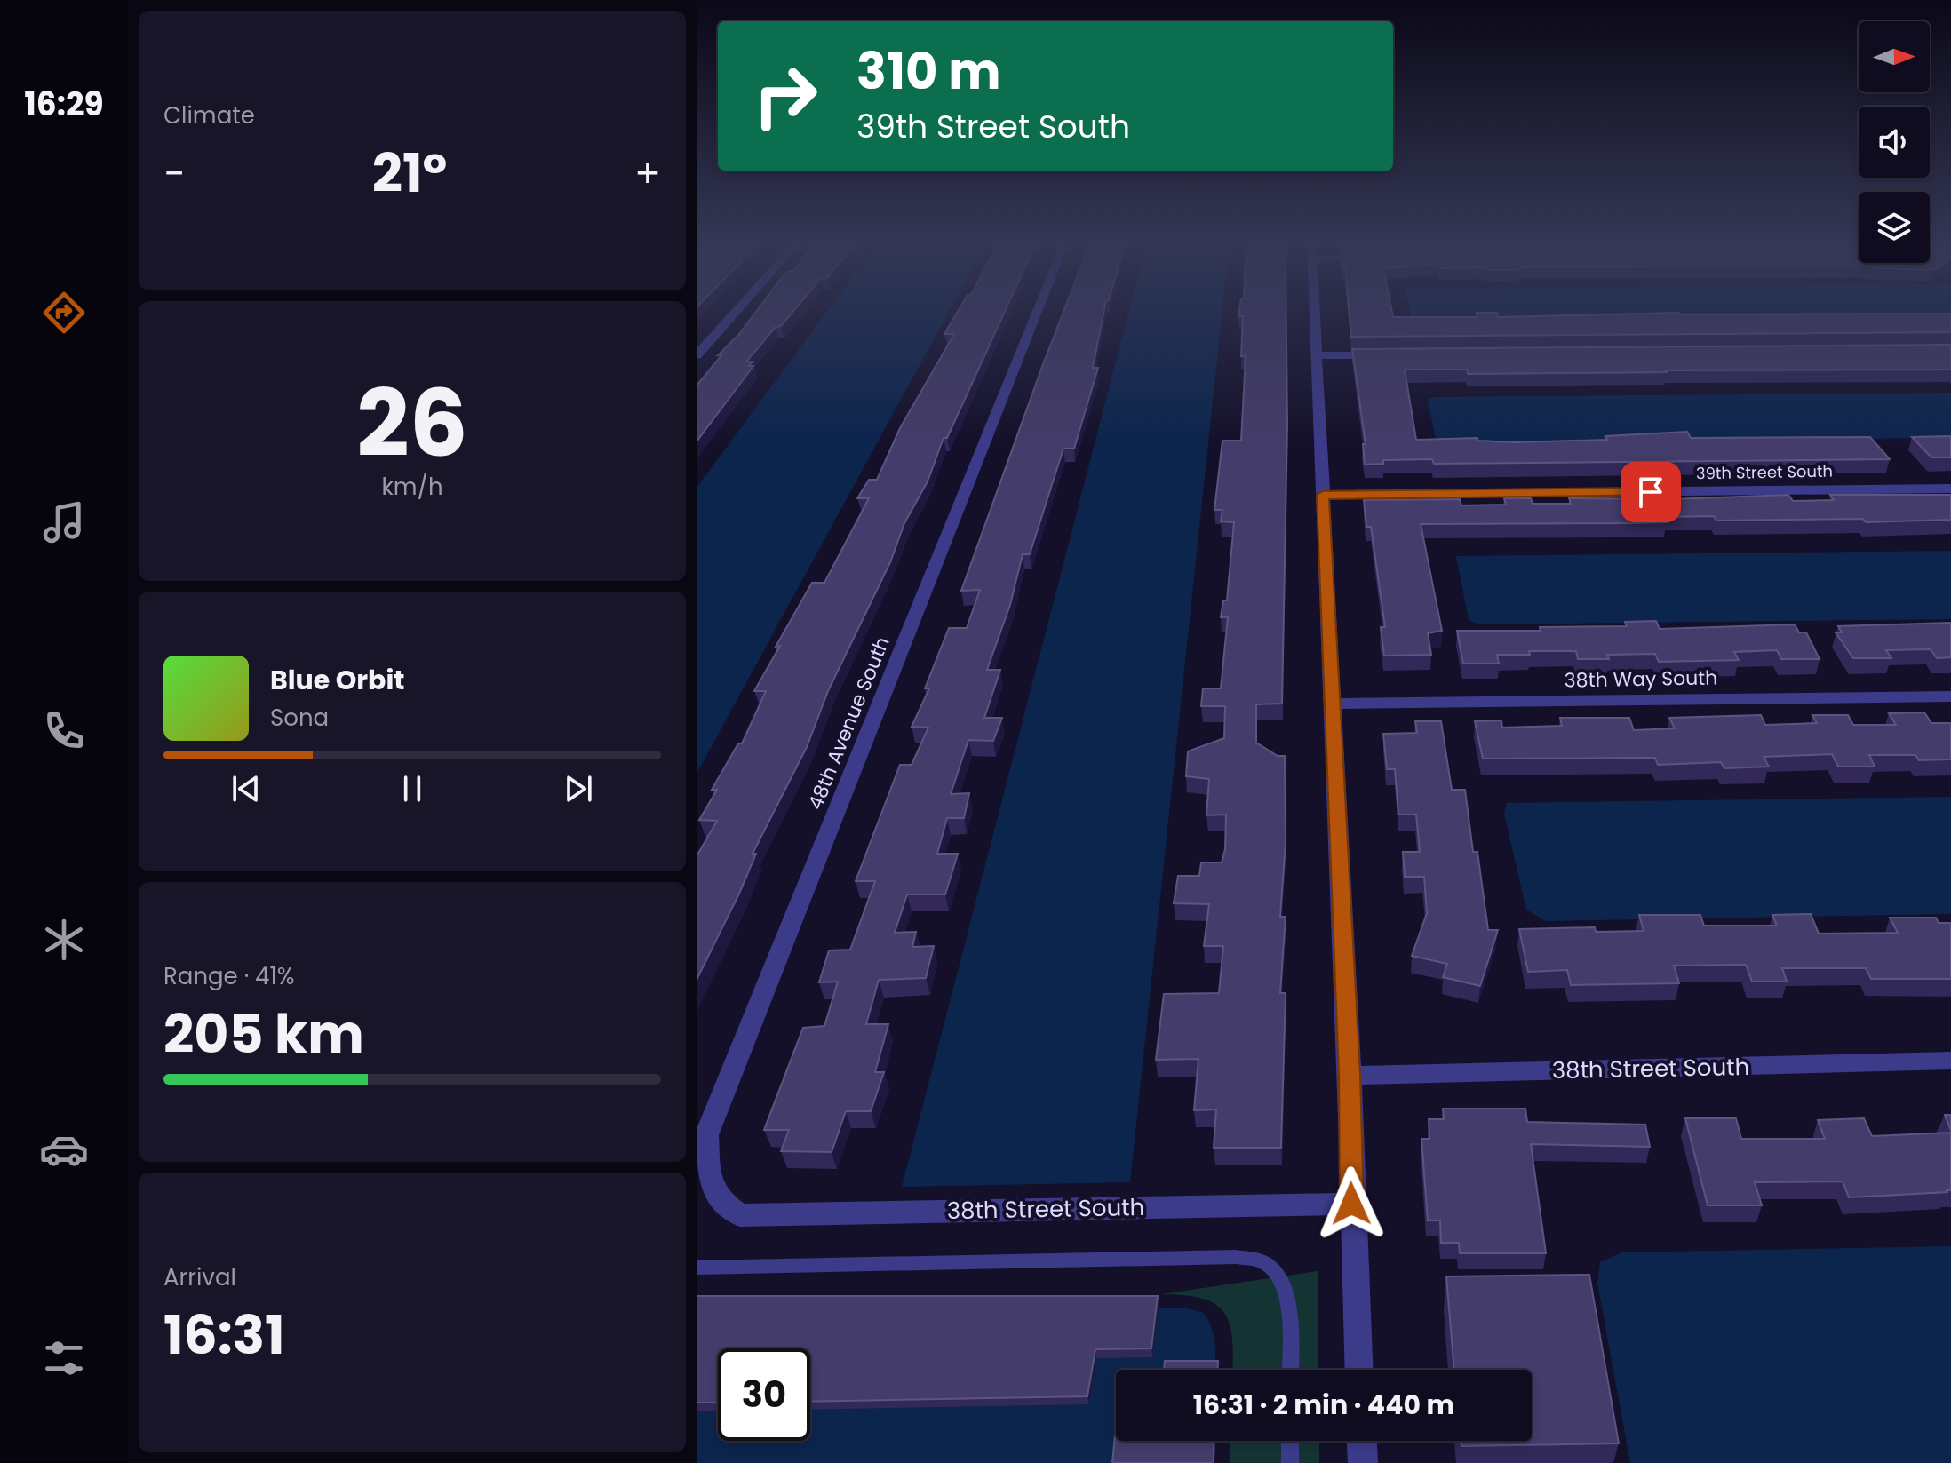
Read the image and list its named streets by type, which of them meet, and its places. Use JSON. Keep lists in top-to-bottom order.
{
  "streets": {
    "street": [
      "39th Street South",
      "38th Way South",
      "48th Avenue South",
      "38th Street South"
    ]
  },
  "crossings": [
    ["48th Avenue South", "38th Street South"]
  ],
  "north": "right",
  "page": {
    "tabs": "16:29",
    "tile": [
      "Climate",
      ["26", "km/h"],
      ["Range · 41%", "205 km"],
      ["Arrival", "16:31"]
    ],
    "turn": ["310 m", "39th Street South"],
    "heat": ["−", "21°", "+"],
    "song": ["Blue Orbit", "Sona"],
    "limit": "30",
    "trip": "16:31 · 2 min · 440 m"
  }
}
